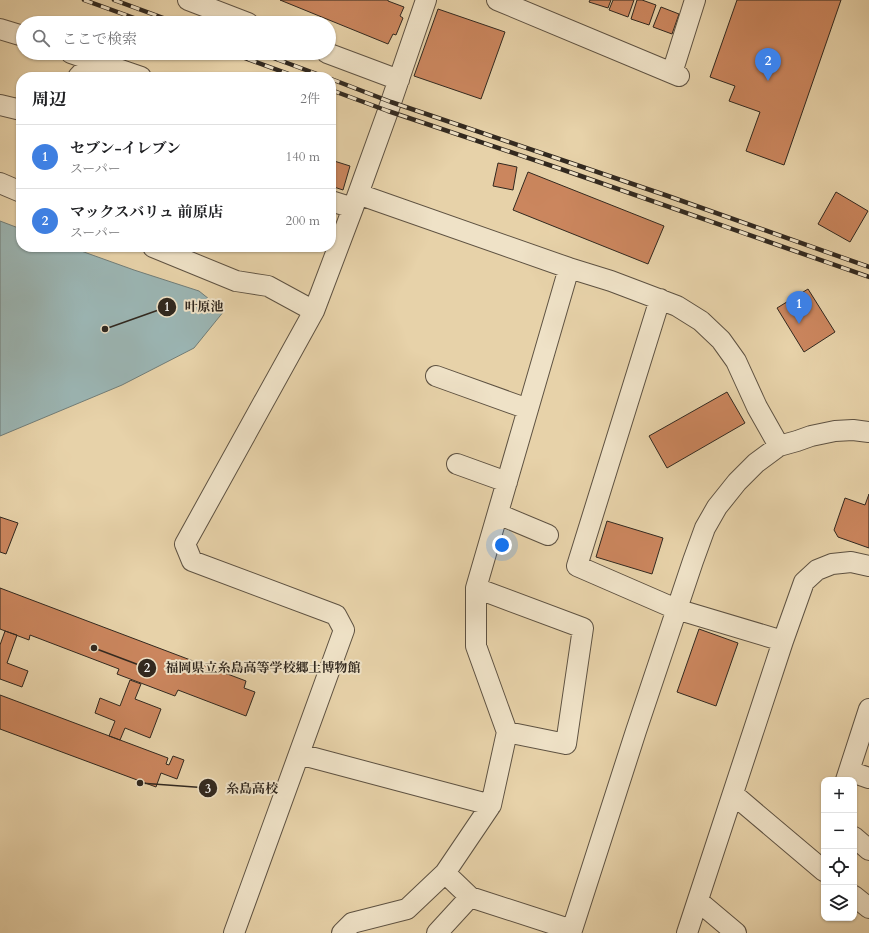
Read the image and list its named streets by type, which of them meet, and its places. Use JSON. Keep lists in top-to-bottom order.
{
  "places": ["叶原池", "福岡県立糸島高等学校郷土博物館", "糸島高校"],
  "page": {
    "search": "ここで検索",
    "pins": ["2", "1"],
    "heading": ["周辺", "2件"],
    "list": [
      {
        "mark": "1",
        "name": "セブン-イレブン",
        "note": "スーパー",
        "value": "140 m"
      },
      {
        "mark": "2",
        "name": "マックスバリュ 前原店",
        "note": "スーパー",
        "value": "200 m"
      }
    ],
    "map_buttons": ["+", "−"]
  }
}
